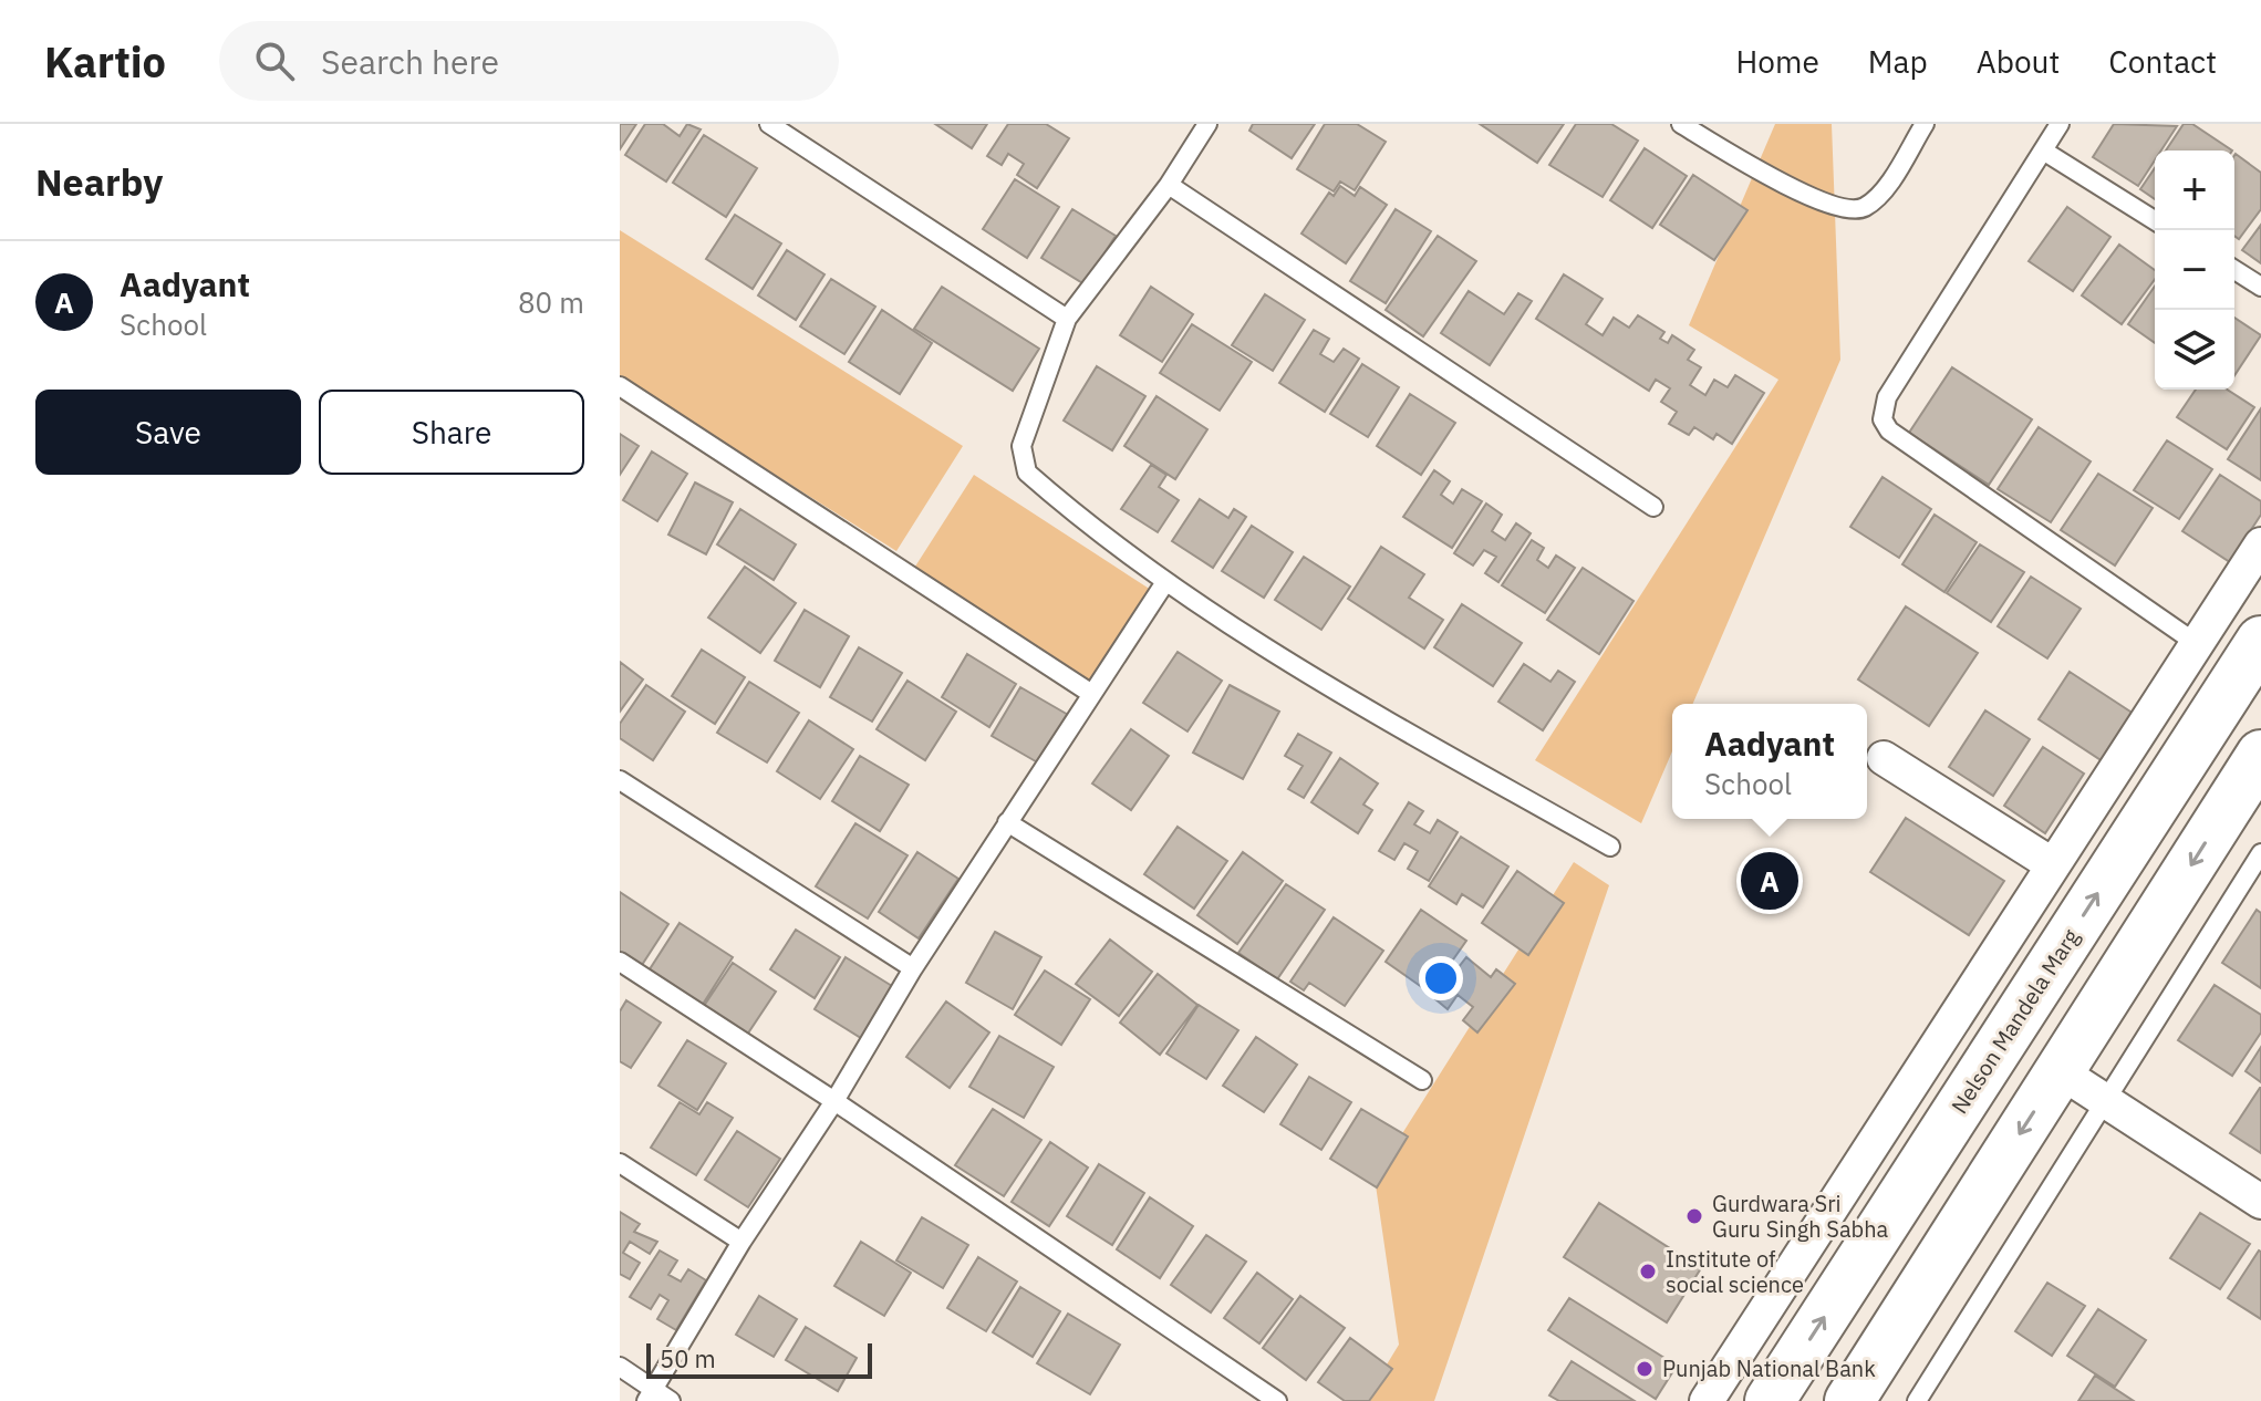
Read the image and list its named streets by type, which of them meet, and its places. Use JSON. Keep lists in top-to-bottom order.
{
  "streets": {
    "main road": ["Nelson Mandela Marg"]
  },
  "places": ["Gurdwara Sri Guru Singh Sabha", "Institute of social science", "Punjab National Bank"],
  "scale_bar": "50 m",
  "page": {
    "header": "Kartio",
    "search": "Search here",
    "nav": [
      "Home",
      "Map",
      "About",
      "Contact"
    ],
    "heading": "Nearby",
    "map_buttons": ["+", "−"],
    "list": [
      {
        "mark": "A",
        "name": "Aadyant",
        "note": "School",
        "value": "80 m"
      }
    ],
    "buttons": ["Save", "Share"],
    "popup": ["Aadyant", "School"],
    "pins": "A",
    "scale": "50 m"
  }
}
